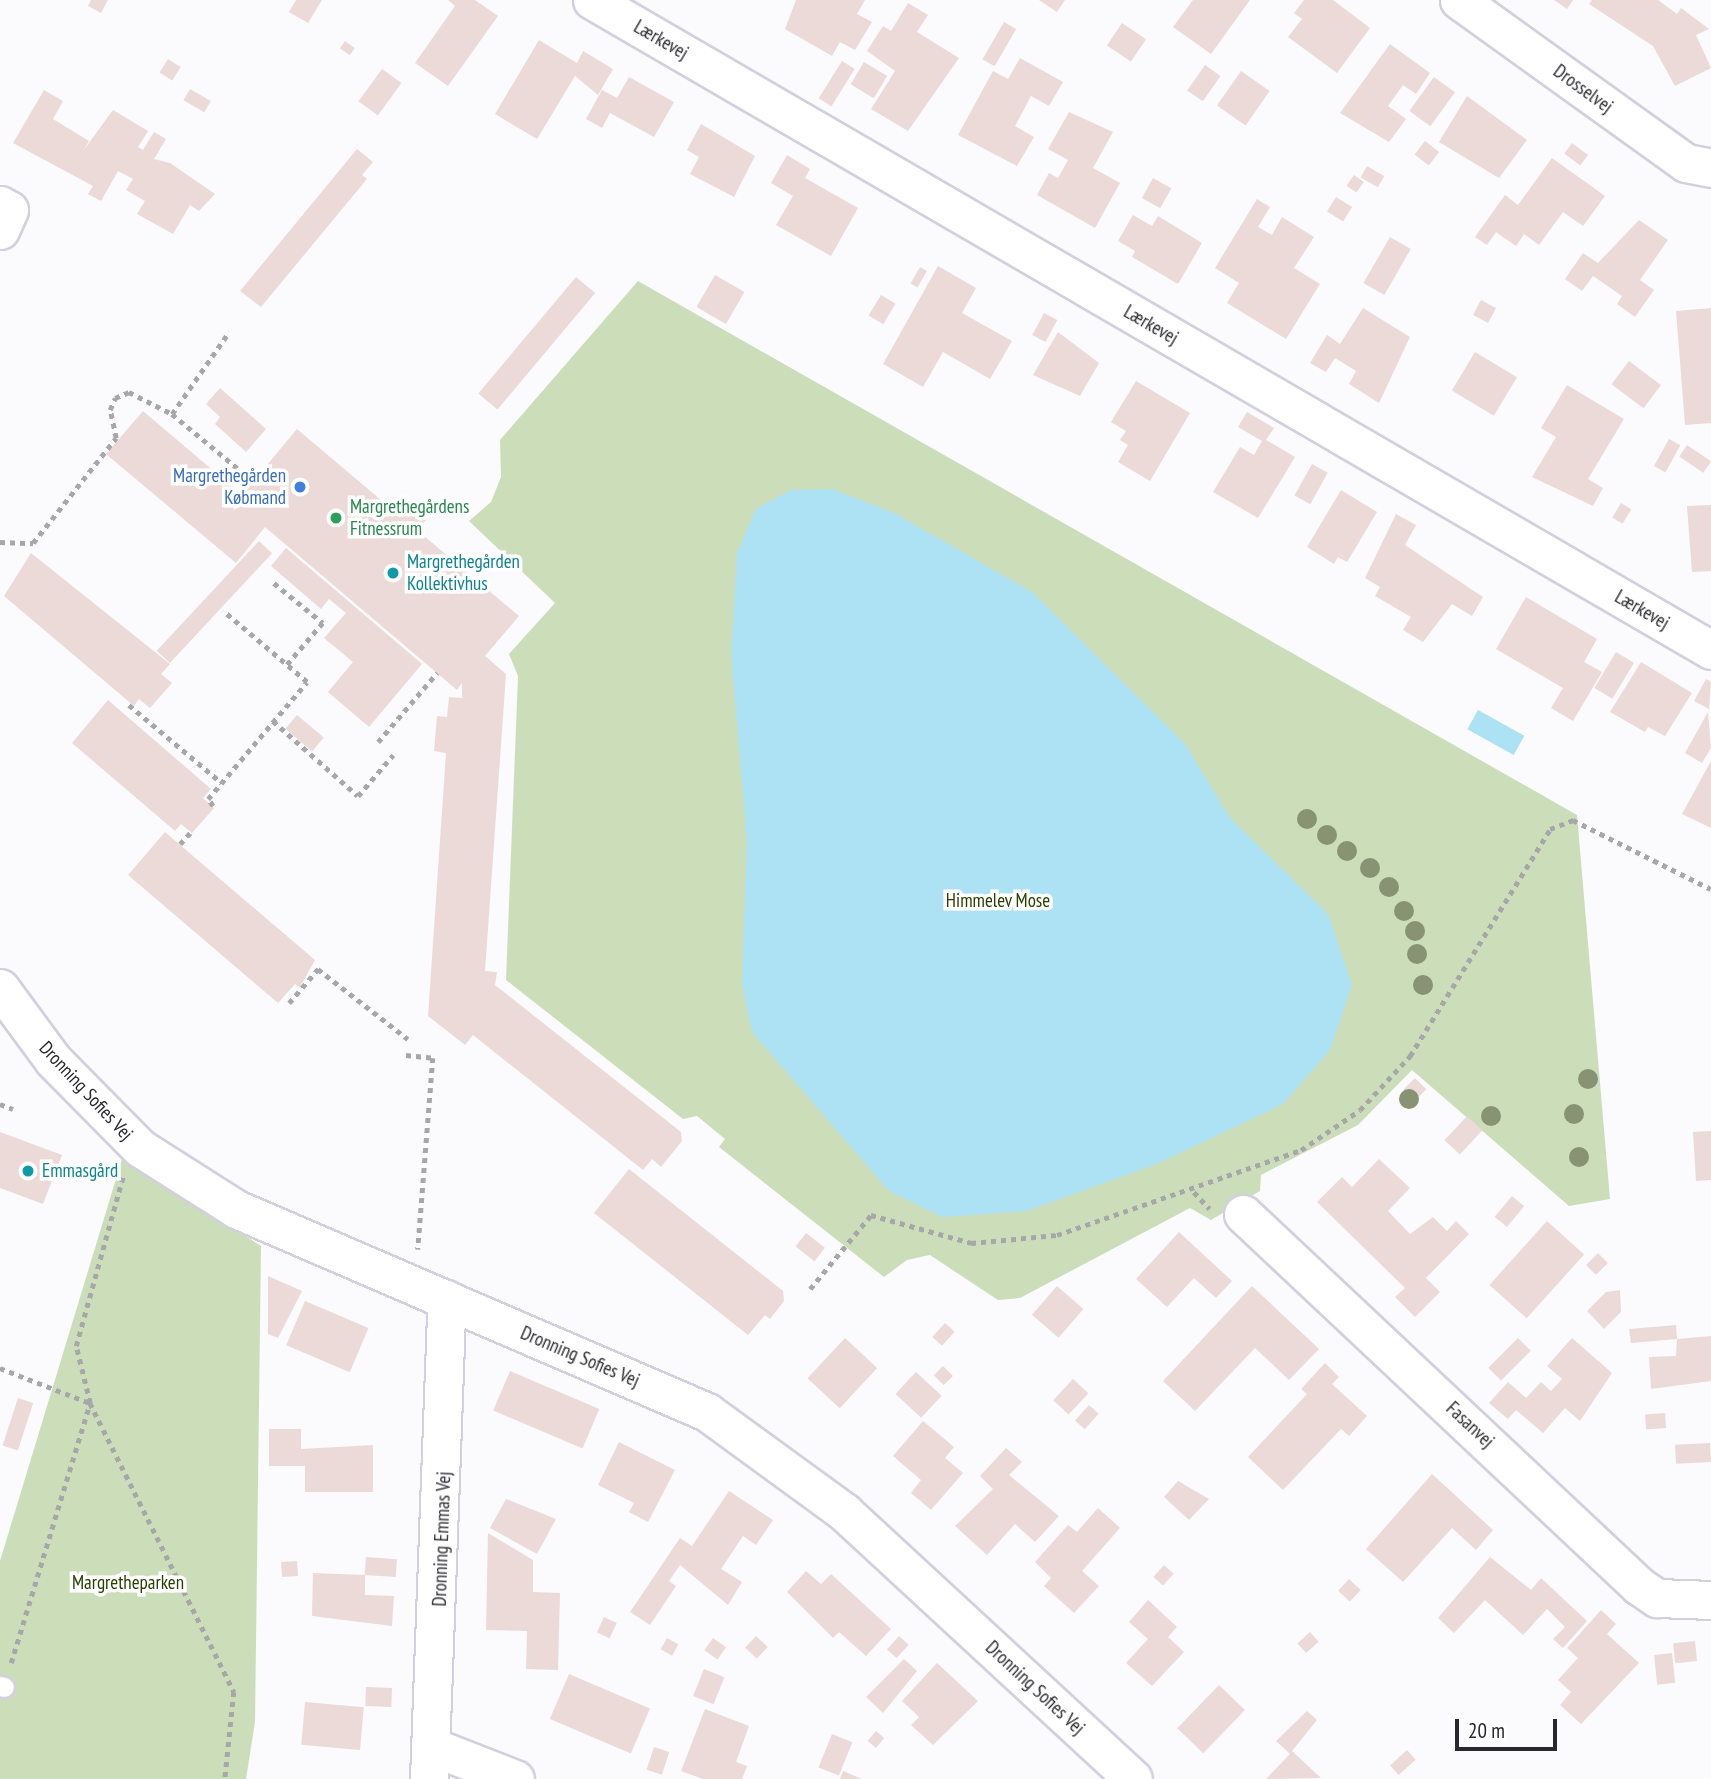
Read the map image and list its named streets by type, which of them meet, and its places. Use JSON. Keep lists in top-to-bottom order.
{
  "streets": {
    "street": [
      "Lærkevej",
      "Drosselvej",
      "Dronning Sofies Vej",
      "Fasanvej",
      "Dronning Emmas Vej"
    ]
  },
  "crossings": [
    ["Dronning Sofies Vej", "Dronning Emmas Vej"]
  ],
  "parks": ["Himmelev Mose", "Margretheparken"],
  "places": [
    "Margrethegården Købmand",
    "Margrethegårdens Fitnessrum",
    "Margrethegården Kollektivhus",
    "Emmasgård"
  ],
  "scale_bar": "20 m"
}
